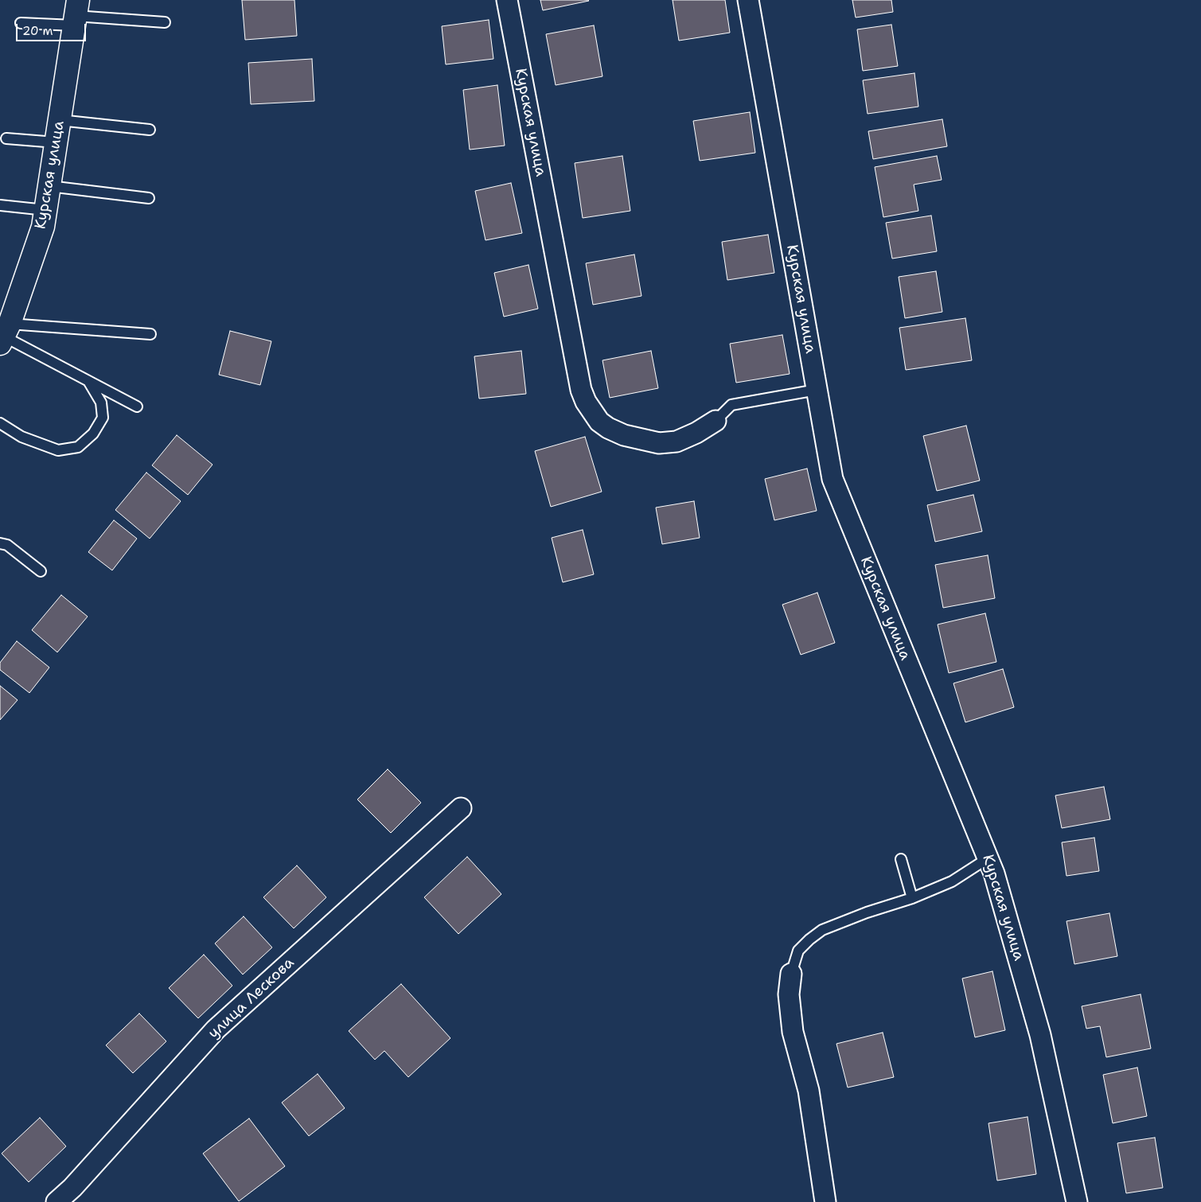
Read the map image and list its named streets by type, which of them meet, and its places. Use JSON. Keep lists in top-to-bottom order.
{
  "streets": {
    "street": ["Курская улица", "улица Лескова"]
  },
  "scale_bar": "20 m"
}
